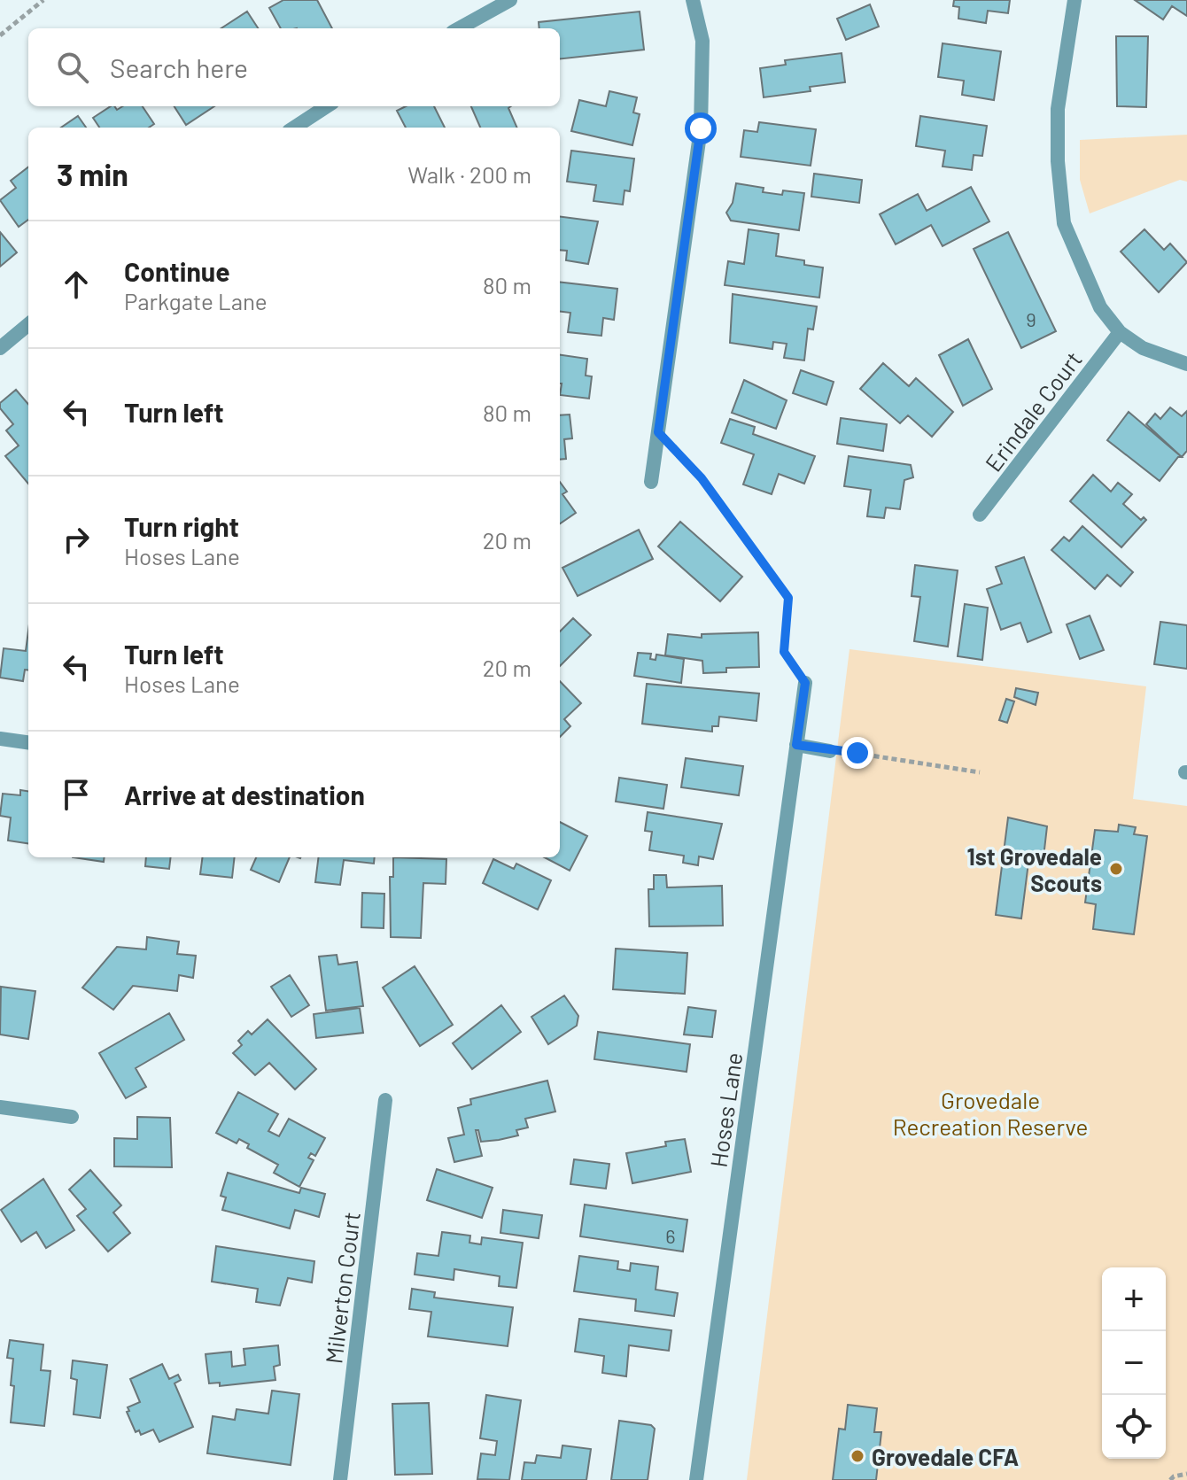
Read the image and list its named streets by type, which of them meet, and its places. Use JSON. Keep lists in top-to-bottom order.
{
  "streets": {
    "street": ["Erindale Court", "Hoses Lane", "Milverton Court"]
  },
  "parks": ["Grovedale Recreation Reserve"],
  "places": ["1st Grovedale Scouts", "Grovedale CFA"],
  "house_numbers": ["9", "6"],
  "page": {
    "search": "Search here",
    "heading": ["3 min", "Walk · 200 m"],
    "list": [
      ["Continue", "Parkgate Lane", "80 m"],
      ["Turn left", "80 m"],
      ["Turn right", "Hoses Lane", "20 m"],
      ["Turn left", "Hoses Lane", "20 m"],
      "Arrive at destination"
    ],
    "map_buttons": ["+", "−"]
  }
}
